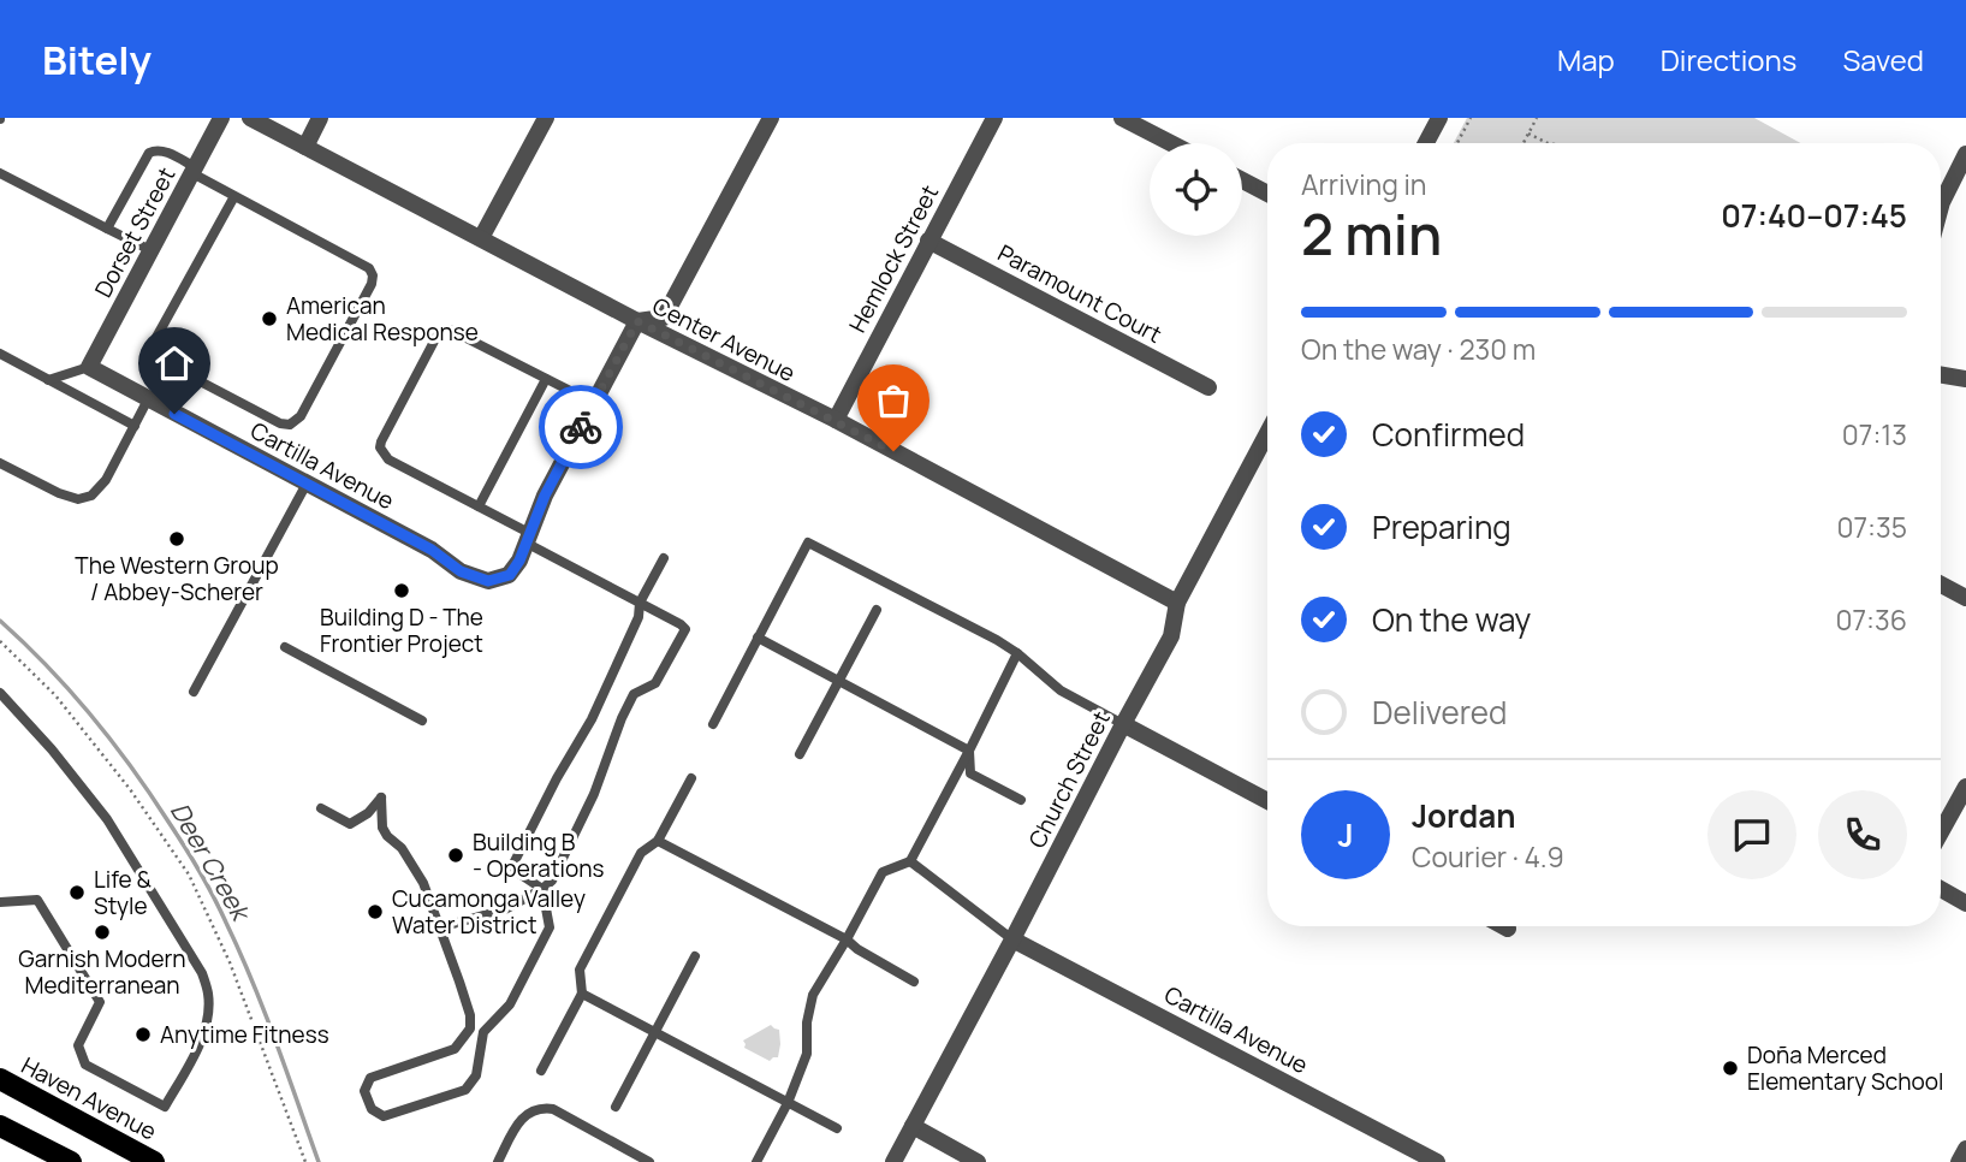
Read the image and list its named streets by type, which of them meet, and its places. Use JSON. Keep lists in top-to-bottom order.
{
  "streets": {
    "main road": ["Haven Avenue"],
    "street": [
      "Dorset Street",
      "Hemlock Street",
      "Paramount Court",
      "Center Avenue",
      "Cartilla Avenue",
      "Church Street"
    ]
  },
  "crossings": [
    ["Dorset Street", "Cartilla Avenue"],
    ["Hemlock Street", "Paramount Court"],
    ["Hemlock Street", "Center Avenue"],
    ["Center Avenue", "Church Street"],
    ["Cartilla Avenue", "Church Street"]
  ],
  "water": ["Deer Creek"],
  "places": [
    "American Medical Response",
    "The Western Group / Abbey-Scherer",
    "Building D - The Frontier Project",
    "Building B - Operations",
    "Life & Style",
    "Cucamonga Valley Water District",
    "Garnish Modern Mediterranean",
    "Anytime Fitness",
    "Doña Merced Elementary School"
  ],
  "page": {
    "header": "Bitely",
    "nav": ["Map", "Directions", "Saved"],
    "heading": ["2 min", "Arriving in", "07:40–07:45"],
    "panel": ["Jordan", "Courier · 4.9"],
    "bar": "On the way · 230 m",
    "list": [
      ["Confirmed", "07:13"],
      ["Preparing", "07:35"],
      ["On the way", "07:36"],
      "Delivered"
    ],
    "round": "J"
  }
}
